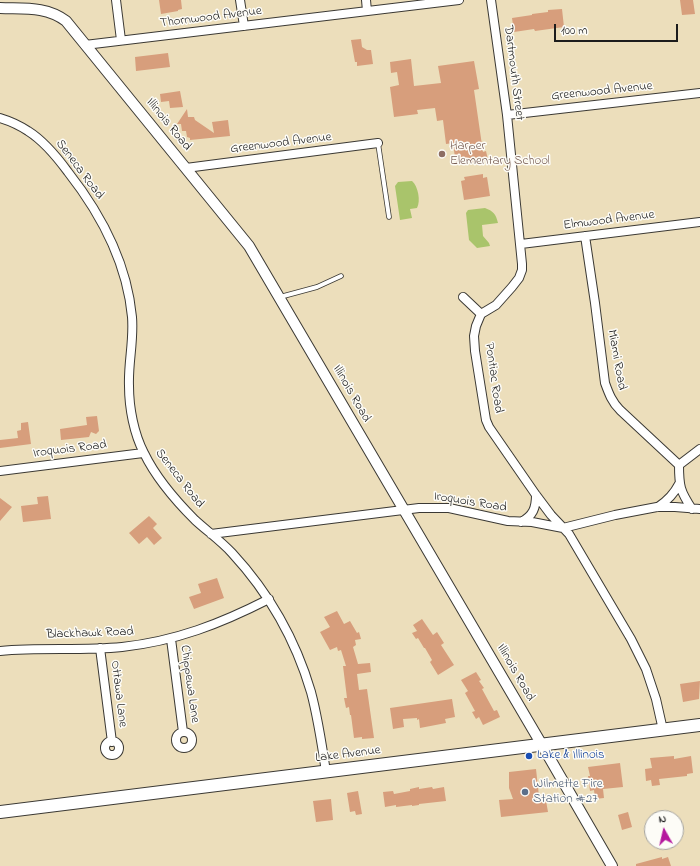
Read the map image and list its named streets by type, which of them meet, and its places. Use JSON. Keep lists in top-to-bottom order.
{
  "streets": {
    "main road": ["Lake Avenue"],
    "street": [
      "Thornwood Avenue",
      "Dartmouth Street",
      "Greenwood Avenue",
      "Illinois Road",
      "Seneca Road",
      "Elmwood Avenue",
      "Miami Road",
      "Pontiac Road",
      "Iroquois Road",
      "Blackhawk Road",
      "Chippewa Lane",
      "Ottawa Lane"
    ]
  },
  "crossings": [
    ["Thornwood Avenue", "Illinois Road"],
    ["Dartmouth Street", "Greenwood Avenue"],
    ["Dartmouth Street", "Elmwood Avenue"],
    ["Greenwood Avenue", "Illinois Road"],
    ["Illinois Road", "Iroquois Road"],
    ["Illinois Road", "Lake Avenue"],
    ["Seneca Road", "Iroquois Road"],
    ["Seneca Road", "Blackhawk Road"],
    ["Seneca Road", "Lake Avenue"],
    ["Elmwood Avenue", "Miami Road"],
    ["Pontiac Road", "Iroquois Road"],
    ["Pontiac Road", "Lake Avenue"],
    ["Blackhawk Road", "Chippewa Lane"],
    ["Blackhawk Road", "Ottawa Lane"]
  ],
  "places": ["Harper Elementary School", "Lake & Illinois", "Wilmette Fire Station #27"],
  "scale_bar": "100 m",
  "north": "top"
}
